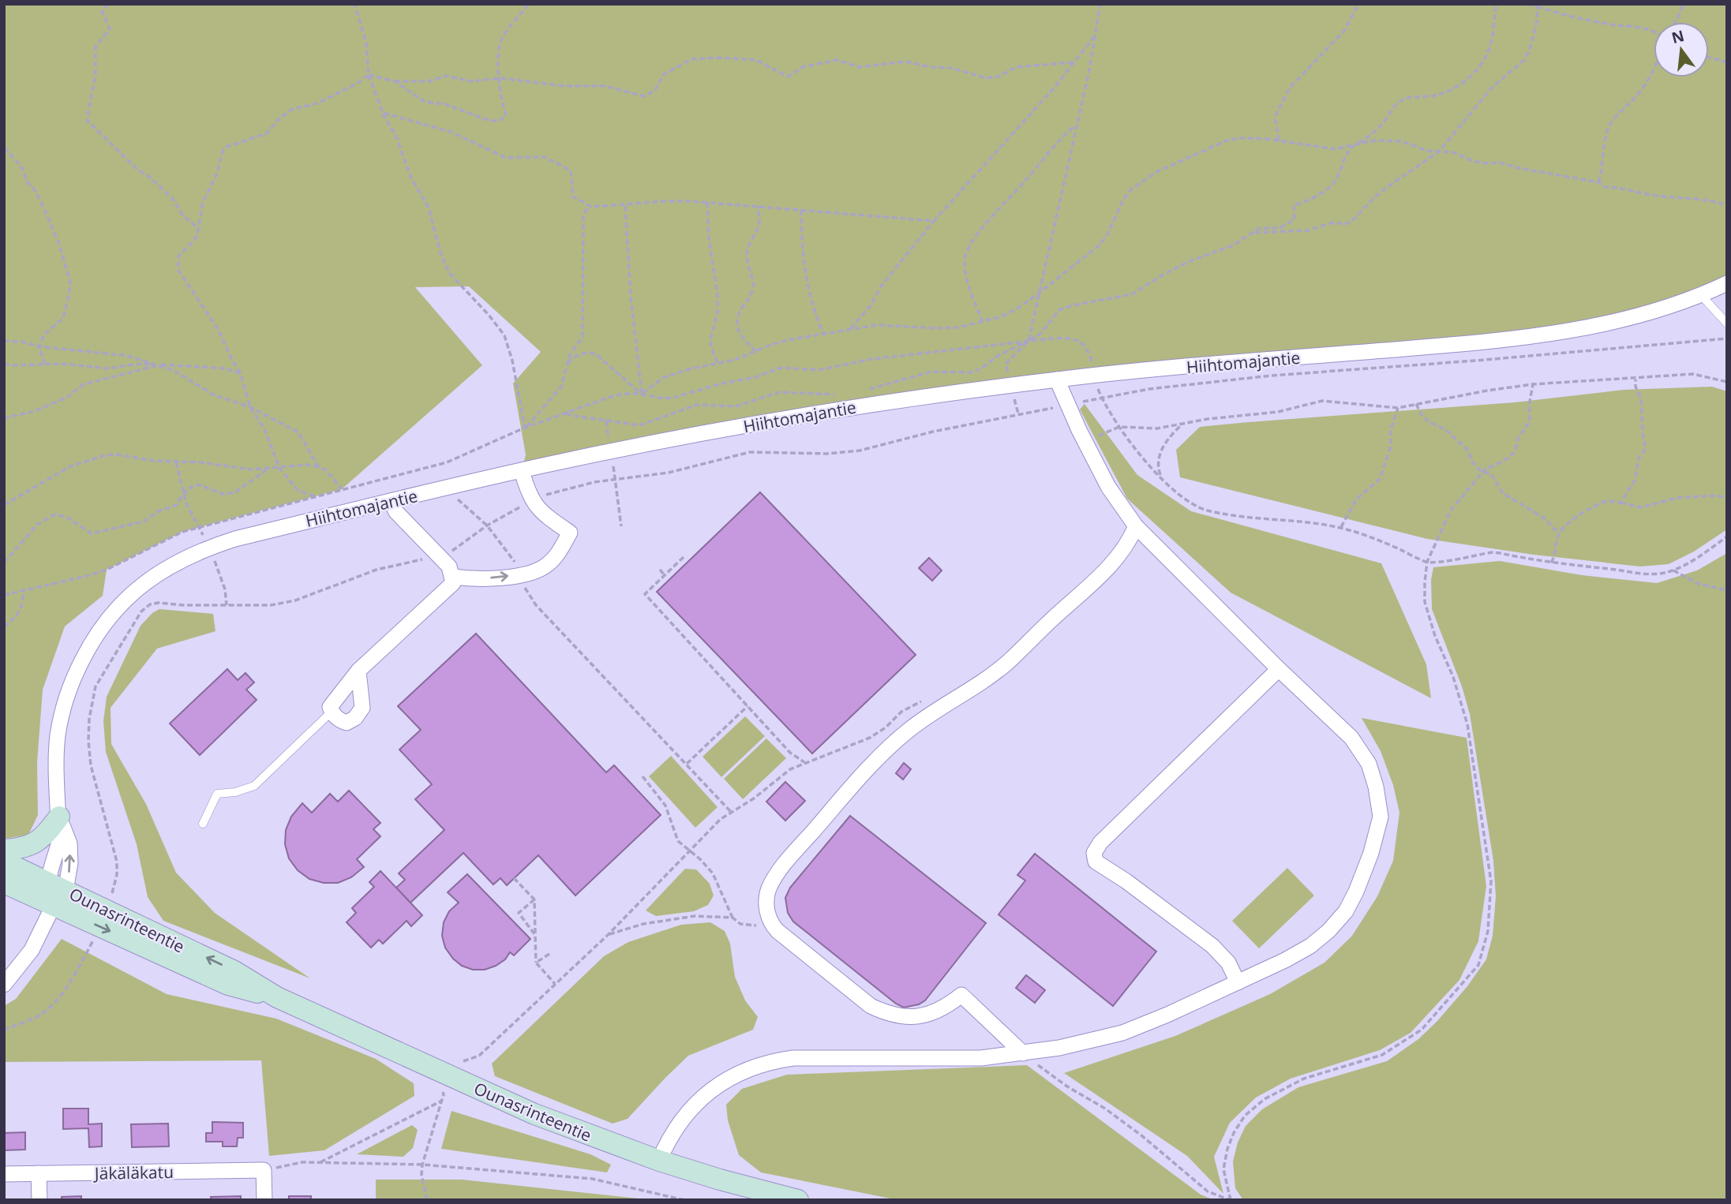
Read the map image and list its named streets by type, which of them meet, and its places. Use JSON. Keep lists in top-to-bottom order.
{
  "streets": {
    "street": ["Hiihtomajantie", "Ounasrinteentie", "Jäkäläkatu"]
  },
  "crossings": [
    ["Hiihtomajantie", "Ounasrinteentie"]
  ],
  "north": "top"
}
